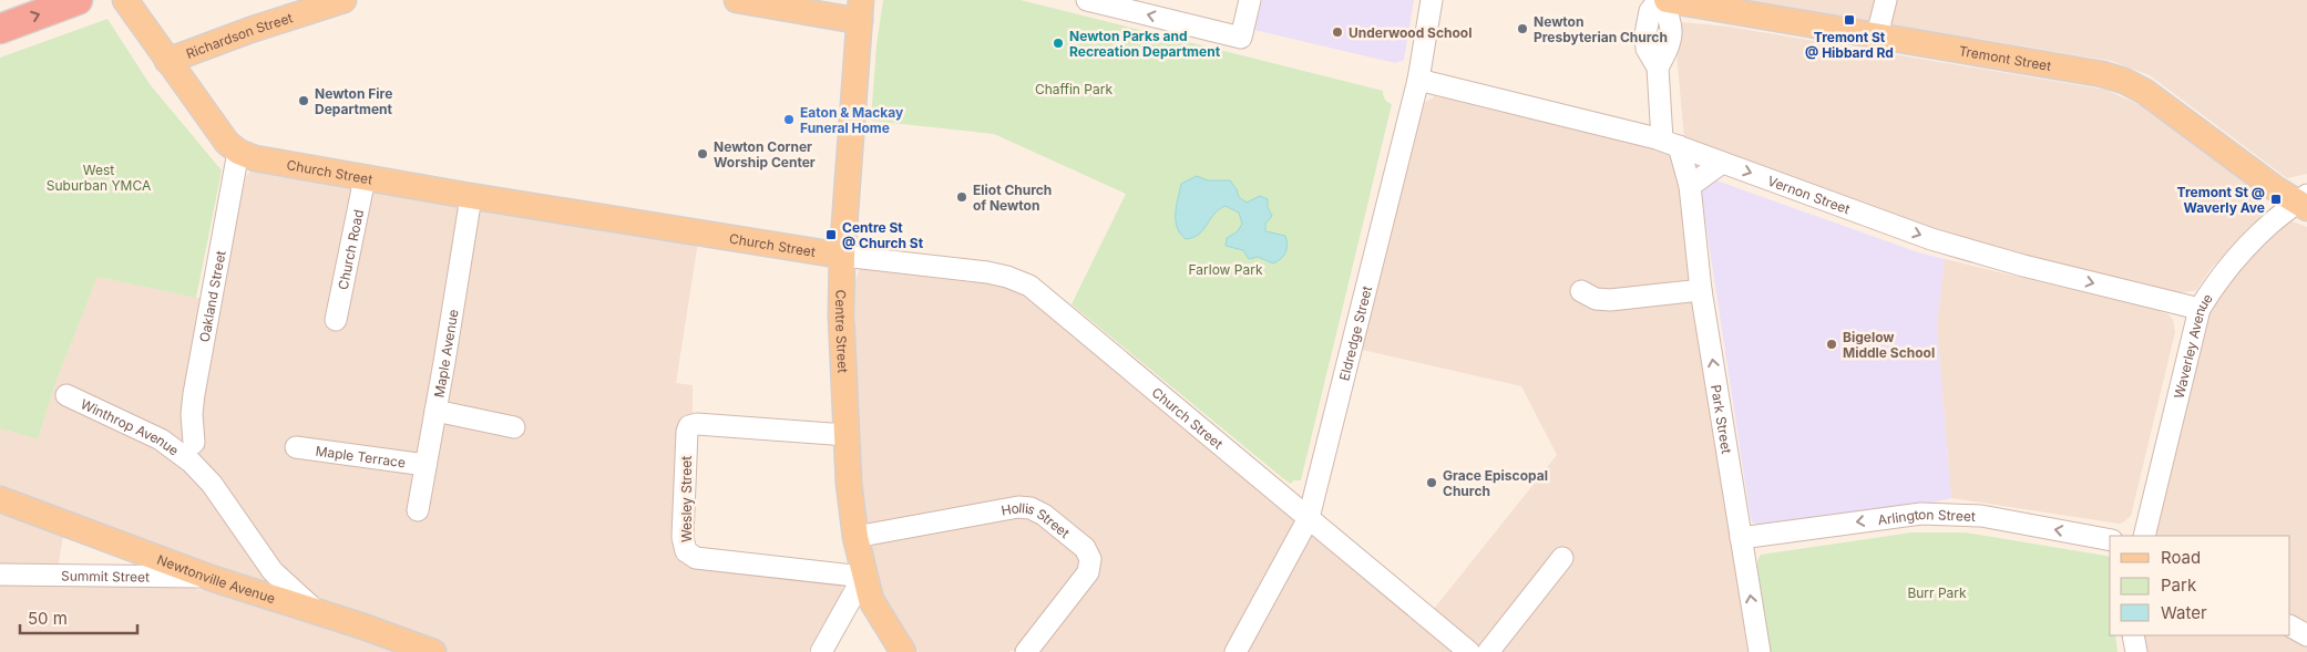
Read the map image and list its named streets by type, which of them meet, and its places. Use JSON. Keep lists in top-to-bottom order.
{
  "streets": {
    "main road": [
      "Richardson Street",
      "Tremont Street",
      "Church Street",
      "Centre Street",
      "Newtonville Avenue"
    ],
    "street": [
      "Vernon Street",
      "Church Road",
      "Oakland Street",
      "Eldredge Street",
      "Waverley Avenue",
      "Maple Avenue",
      "Park Street",
      "Winthrop Avenue",
      "Maple Terrace",
      "Wesley Street",
      "Arlington Street",
      "Hollis Street",
      "Summit Street"
    ]
  },
  "crossings": [
    ["Richardson Street", "Church Street"],
    ["Tremont Street", "Waverley Avenue"],
    ["Church Street", "Church Road"],
    ["Church Street", "Oakland Street"],
    ["Church Street", "Centre Street"],
    ["Church Street", "Eldredge Street"],
    ["Church Street", "Maple Avenue"],
    ["Vernon Street", "Eldredge Street"],
    ["Vernon Street", "Waverley Avenue"],
    ["Vernon Street", "Park Street"],
    ["Oakland Street", "Winthrop Avenue"],
    ["Centre Street", "Wesley Street"],
    ["Centre Street", "Hollis Street"],
    ["Maple Avenue", "Maple Terrace"],
    ["Park Street", "Arlington Street"],
    ["Summit Street", "Newtonville Avenue"]
  ],
  "one_way": ["Vernon Street", "Park Street", "Arlington Street"],
  "parks": [
    "Chaffin Park",
    "West Suburban YMCA",
    "Farlow Park",
    "Burr Park"
  ],
  "places": {
    "transit": ["Tremont St @ Hibbard Rd", "Tremont St @ Waverly Ave", "Centre St @ Church St"],
    "other": [
      "Newton Presbyterian Church",
      "Underwood School",
      "Newton Parks and Recreation Department",
      "Newton Fire Department",
      "Eaton & Mackay Funeral Home",
      "Newton Corner Worship Center",
      "Eliot Church of Newton",
      "Bigelow Middle School",
      "Grace Episcopal Church"
    ]
  },
  "legend": ["Road", "Park", "Water"],
  "scale_bar": "50 m"
}
